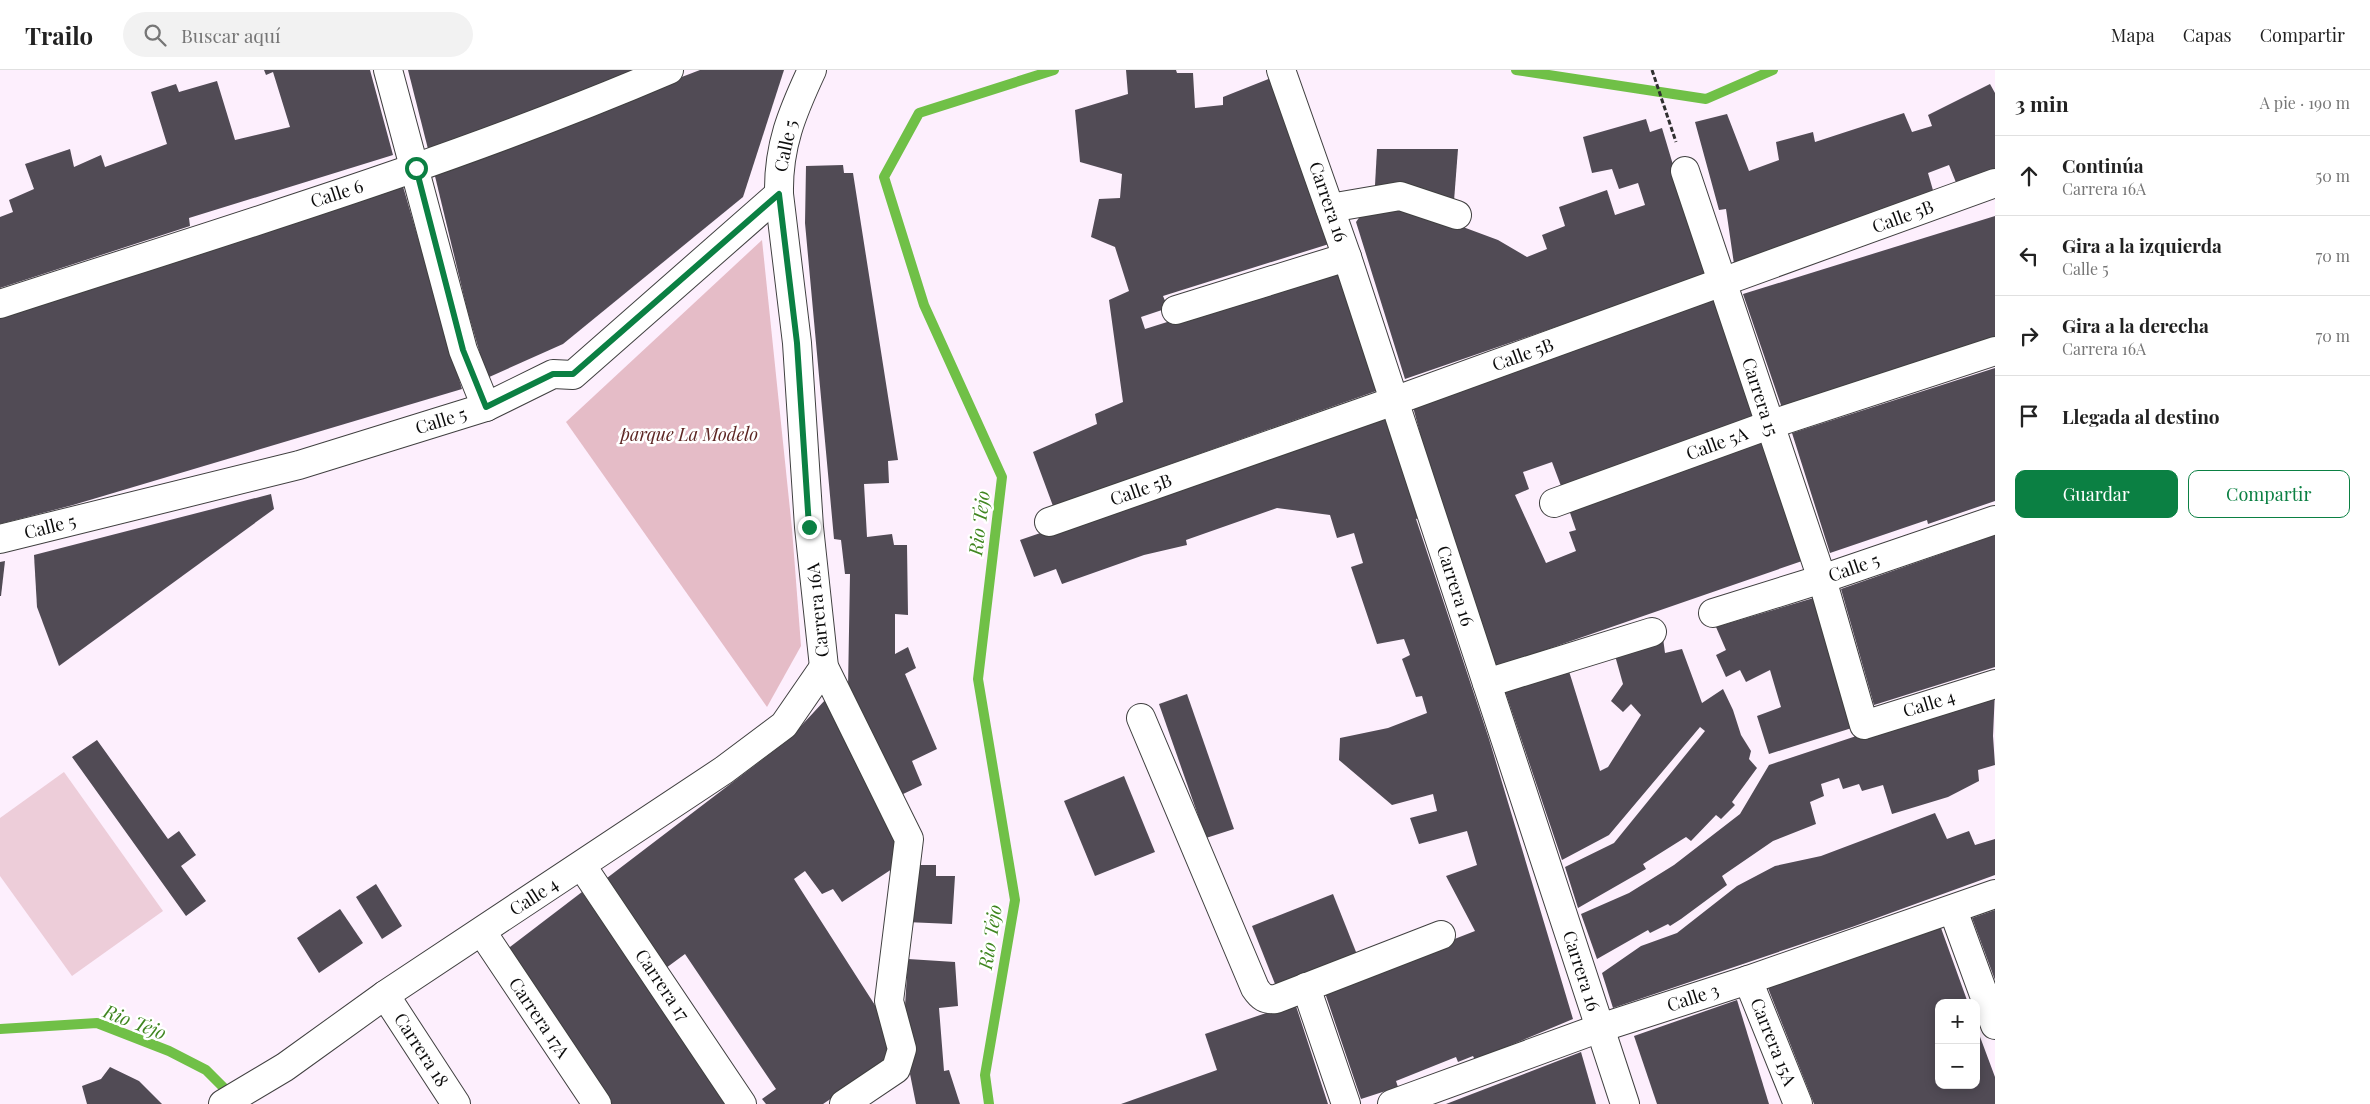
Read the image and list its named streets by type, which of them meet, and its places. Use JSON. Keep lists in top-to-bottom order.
{
  "streets": {
    "street": [
      "Calle 5",
      "Calle 6",
      "Carrera 16",
      "Calle 5B",
      "Carrera 15",
      "Calle 5A",
      "Carrera 16A",
      "Calle 4",
      "Carrera 17",
      "Calle 3",
      "Carrera 17A",
      "Carrera 15A",
      "Carrera 18"
    ]
  },
  "crossings": [
    ["Calle 5", "Carrera 15"],
    ["Calle 5", "Carrera 16A"],
    ["Carrera 16", "Calle 5B"],
    ["Carrera 16", "Calle 3"],
    ["Calle 5B", "Carrera 15"],
    ["Carrera 15", "Calle 5A"],
    ["Carrera 15", "Calle 4"],
    ["Carrera 16A", "Calle 4"],
    ["Calle 4", "Carrera 17"],
    ["Calle 4", "Carrera 17A"],
    ["Calle 4", "Carrera 18"],
    ["Calle 3", "Carrera 15A"]
  ],
  "water": ["Rio Tejo"],
  "parks": ["parque La Modelo"],
  "page": {
    "header": "Trailo",
    "search": "Buscar aquí",
    "nav": ["Mapa", "Capas", "Compartir"],
    "heading": ["3 min", "A pie · 190 m"],
    "list": [
      ["Continúa", "Carrera 16A", "50 m"],
      ["Gira a la izquierda", "Calle 5", "70 m"],
      ["Gira a la derecha", "Carrera 16A", "70 m"],
      "Llegada al destino"
    ],
    "buttons": ["Guardar", "Compartir"],
    "map_buttons": ["+", "−"]
  }
}
